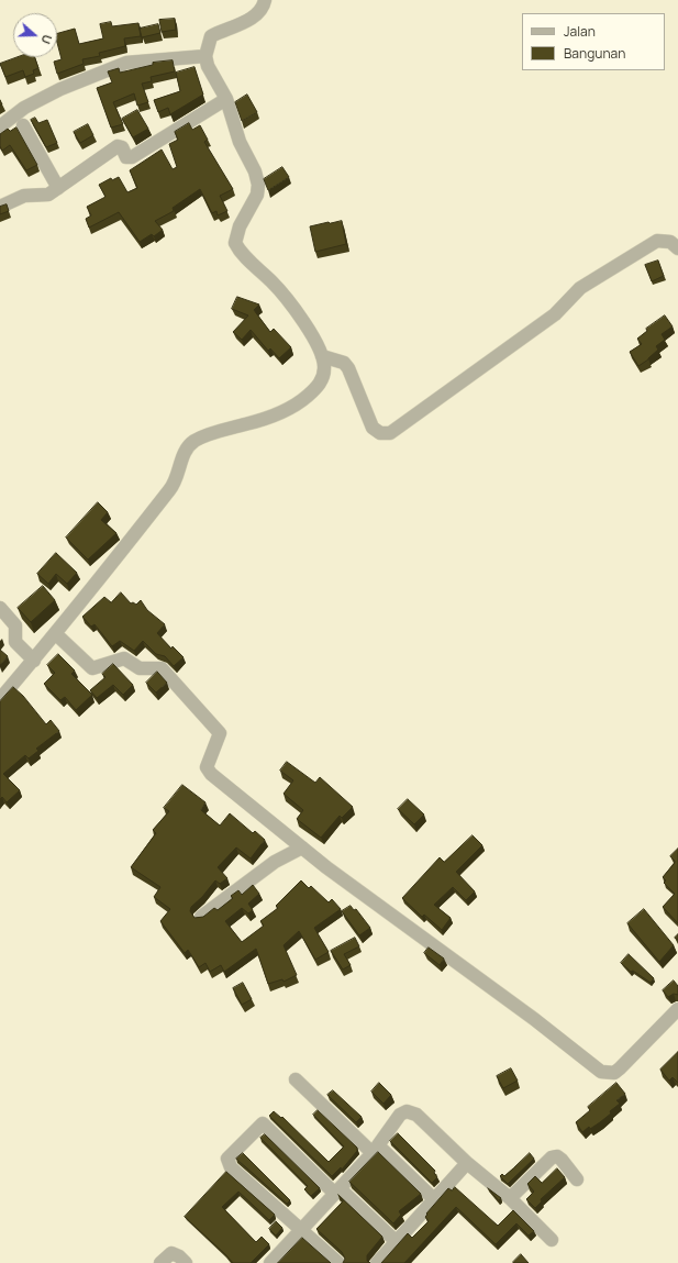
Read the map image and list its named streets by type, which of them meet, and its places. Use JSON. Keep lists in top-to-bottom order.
{
  "legend": ["Jalan", "Bangunan"],
  "north": "right"
}
